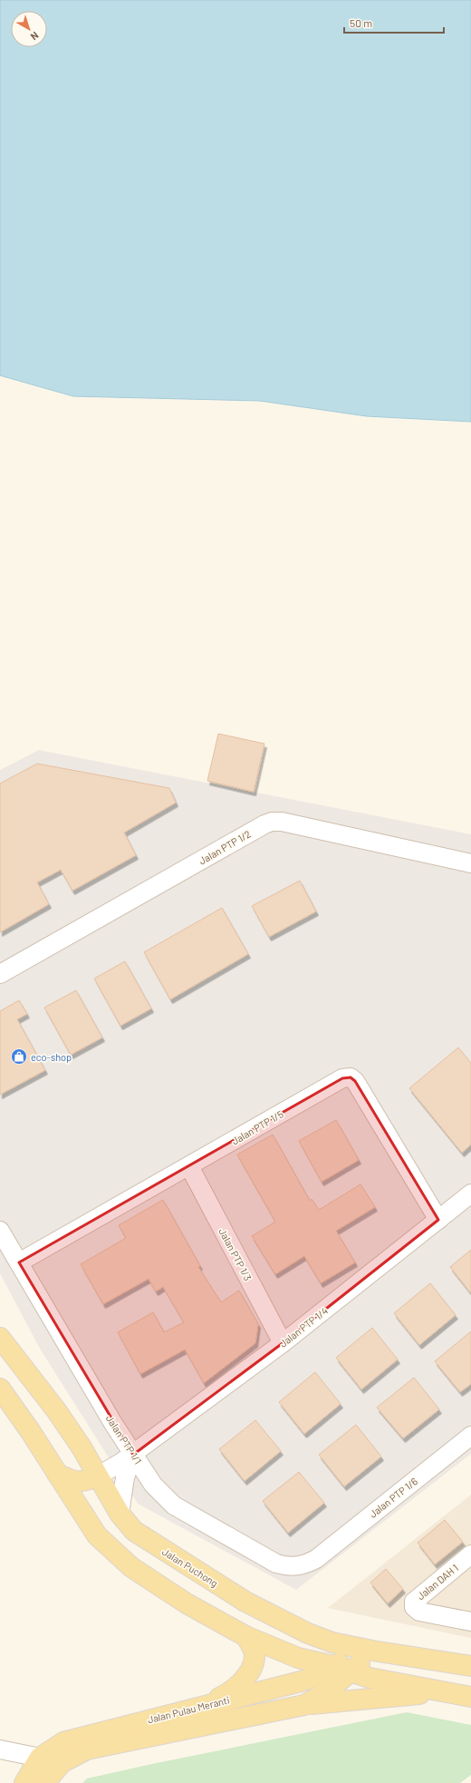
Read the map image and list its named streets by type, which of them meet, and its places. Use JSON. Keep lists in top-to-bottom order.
{
  "streets": {
    "main road": ["Jalan Puchong", "Jalan Pulau Meranti"],
    "street": [
      "Jalan PTP 1/2",
      "Jalan PTP 1/5",
      "Jalan PTP 1/3",
      "Jalan PTP 1/4",
      "Jalan PTP 1/1",
      "Jalan PTP 1/6",
      "Jalan DAH 1"
    ]
  },
  "crossings": [
    ["Jalan PTP 1/5", "Jalan PTP 1/3"],
    ["Jalan PTP 1/5", "Jalan PTP 1/4"],
    ["Jalan PTP 1/5", "Jalan PTP 1/1"],
    ["Jalan PTP 1/3", "Jalan PTP 1/4"],
    ["Jalan PTP 1/4", "Jalan PTP 1/1"],
    ["Jalan PTP 1/4", "Jalan Puchong"],
    ["Jalan PTP 1/1", "Jalan PTP 1/6"],
    ["Jalan Puchong", "Jalan Pulau Meranti"]
  ],
  "places": {
    "shop": ["eco-shop"]
  },
  "scale_bar": "50 m",
  "north": "bottom right"
}
